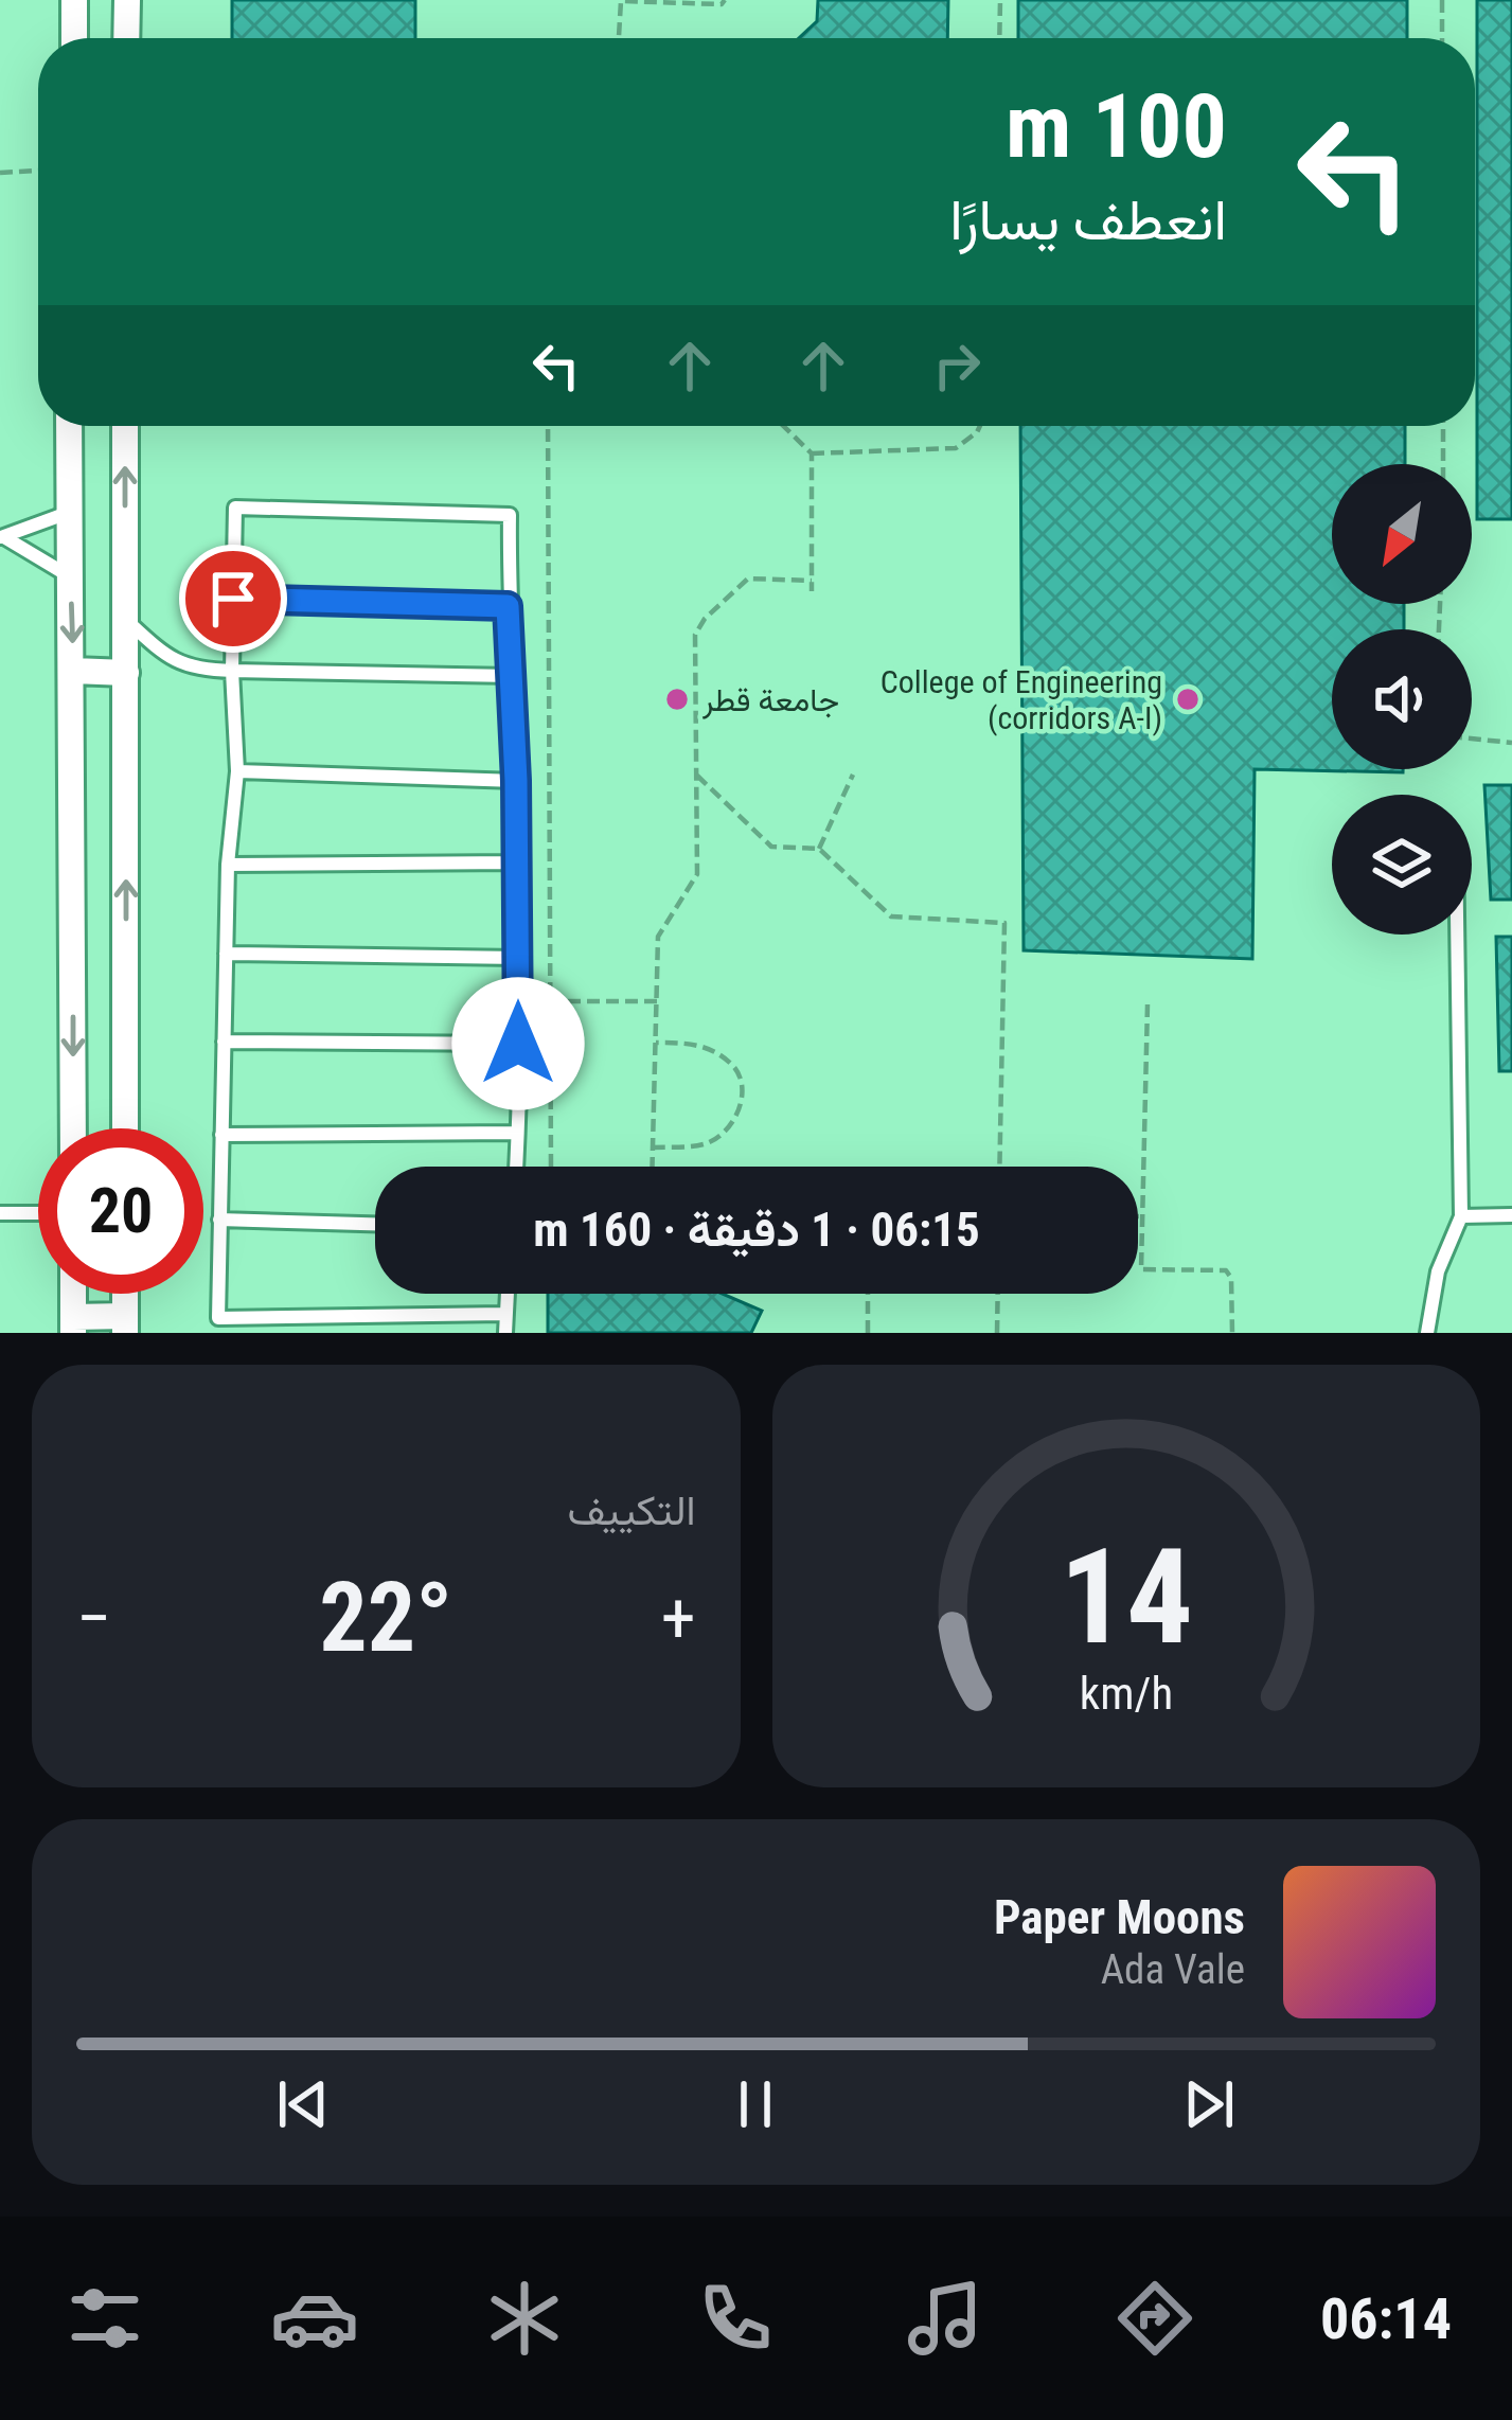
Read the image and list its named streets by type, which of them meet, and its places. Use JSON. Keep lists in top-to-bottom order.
{
  "places": ["جامعة قطر", "College of Engineering (corridors A-I)"],
  "north": "bottom left",
  "page": {
    "turn": ["100 m", "انعطف يسارًا"],
    "limit": "20",
    "trip": "06:15 · 1 دقيقة · 160 m",
    "tile": "التكييف",
    "heat": ["−", "22°", "+"],
    "song": ["Paper Moons", "Ada Vale"],
    "tabs": "06:14",
    "gauge": ["14", "km/h"]
  }
}
